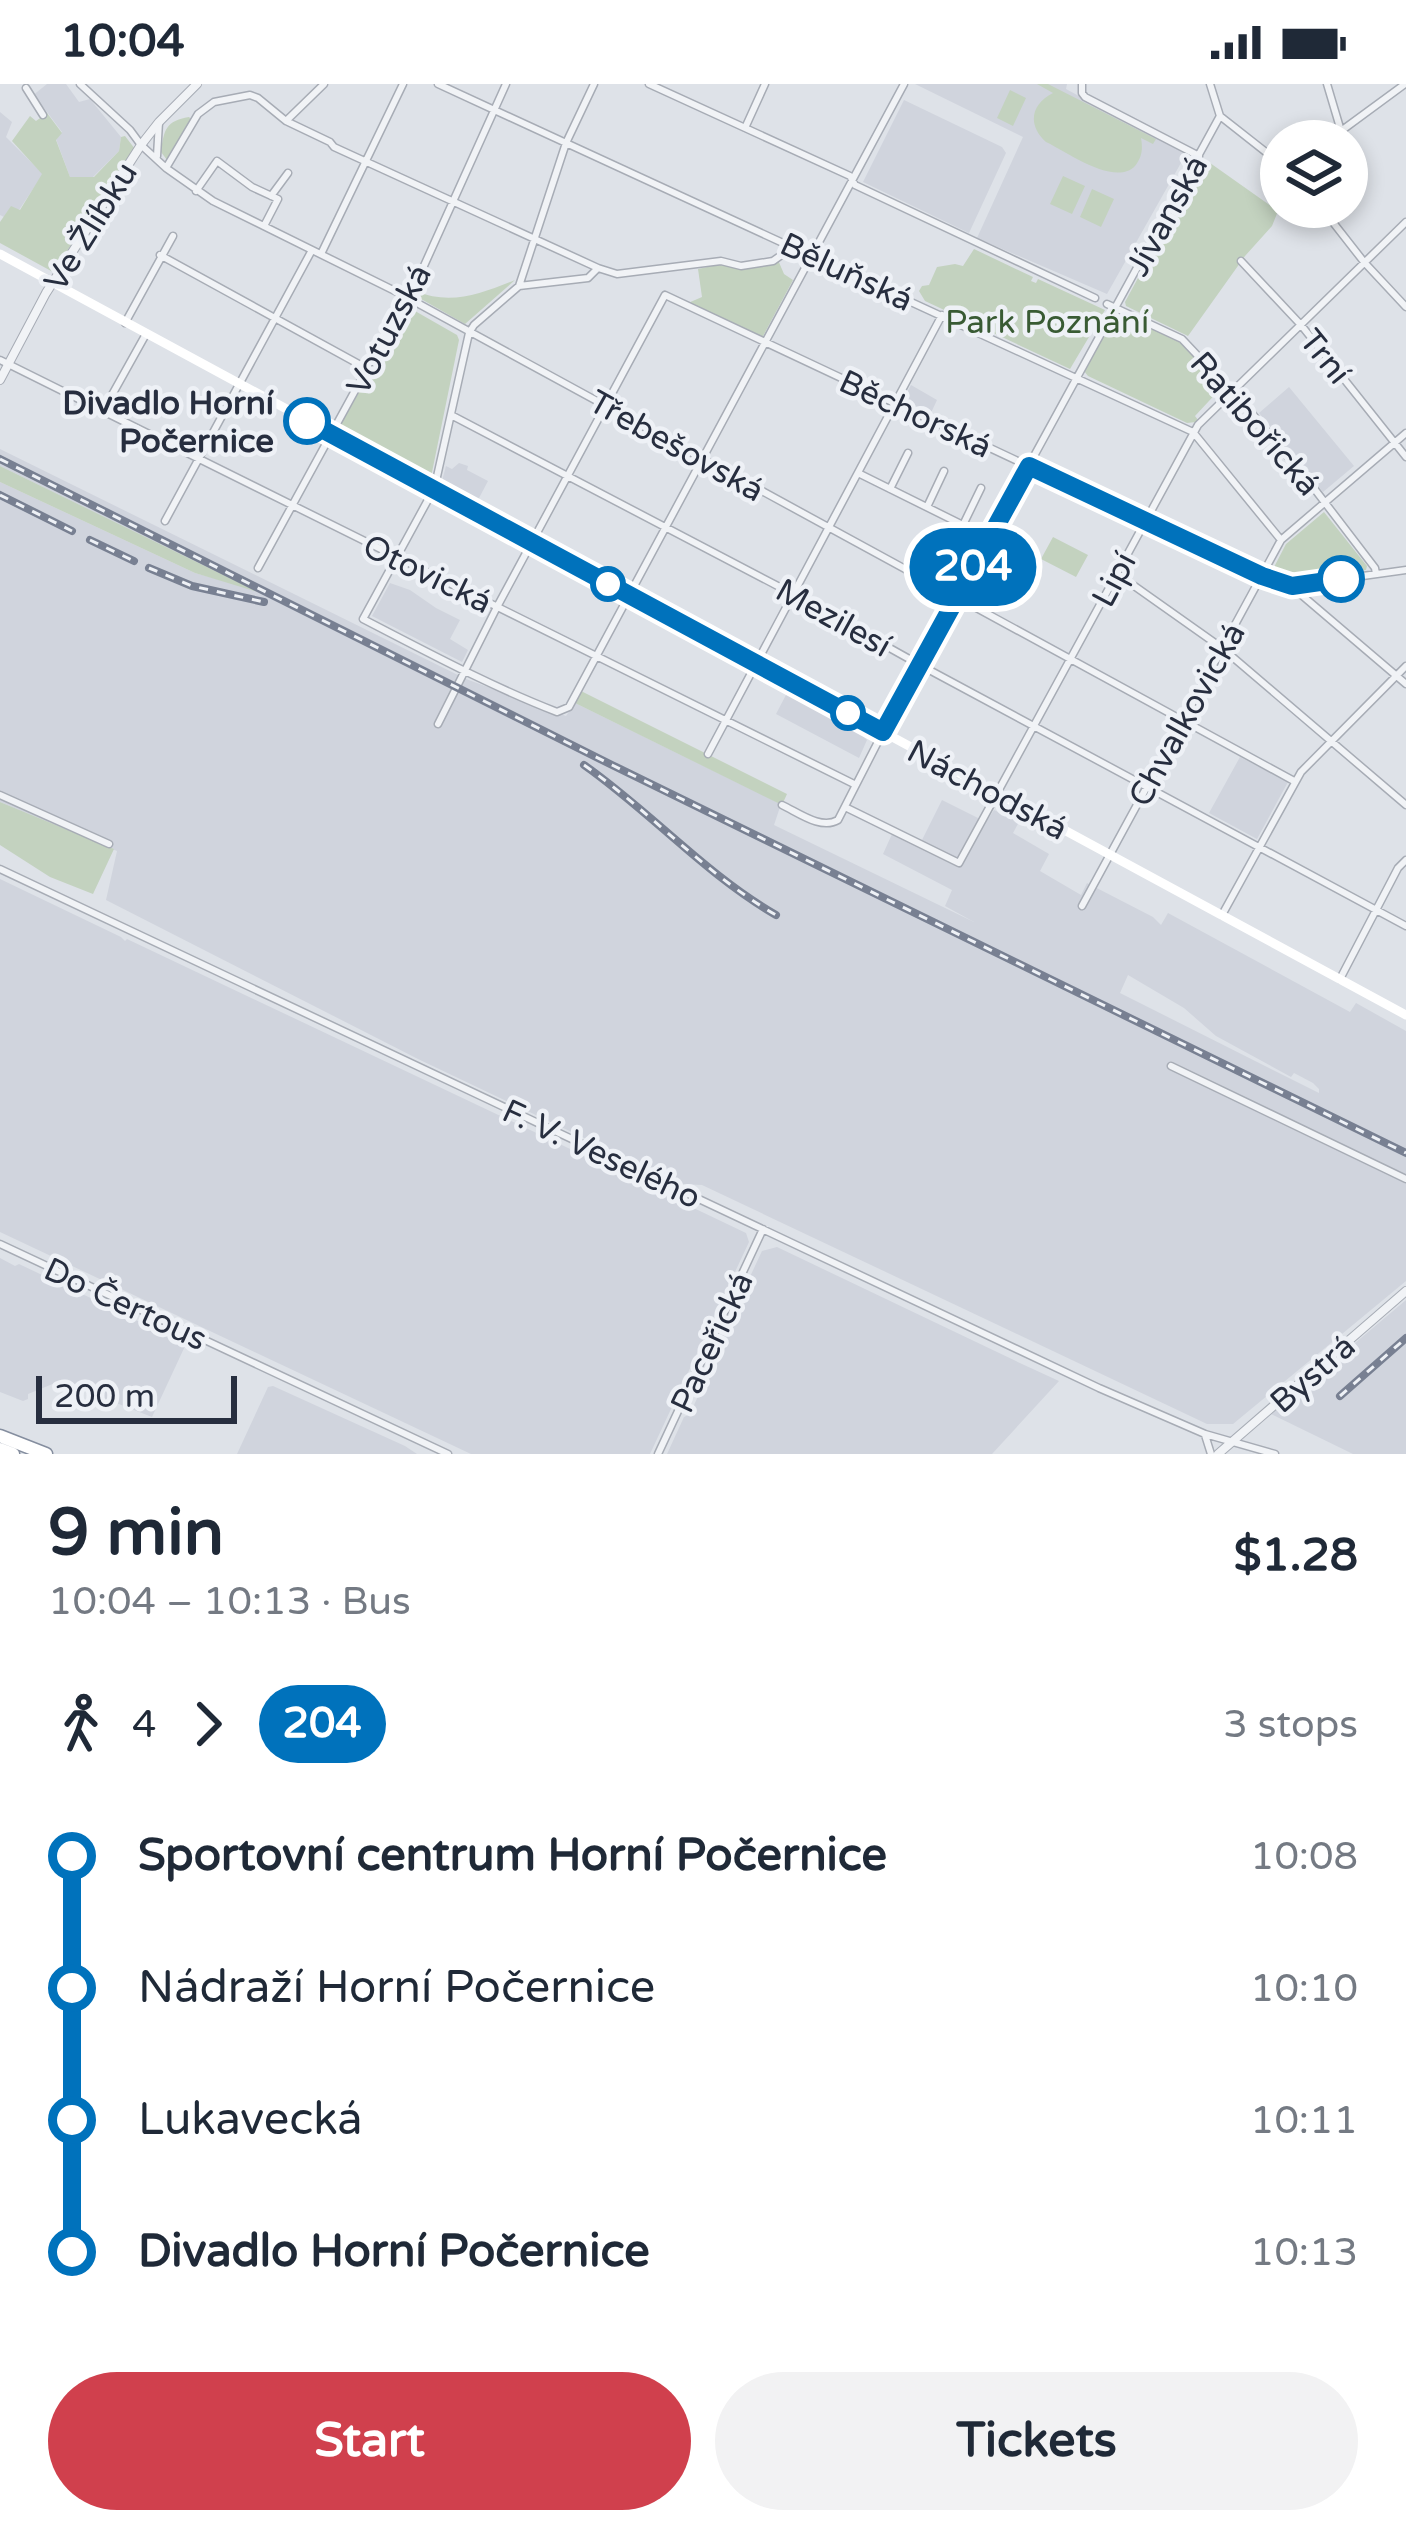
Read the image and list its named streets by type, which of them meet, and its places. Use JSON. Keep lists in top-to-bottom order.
{
  "streets": {
    "main road": ["Náchodská"],
    "street": [
      "Jívanská",
      "Ve Žlíbku",
      "Běluňská",
      "Votuzská",
      "Trní",
      "Běchorská",
      "Ratibořická",
      "Třebešovská",
      "Otovická",
      "Lipí",
      "Mezilesí",
      "Chvalkovická",
      "F. V. Veselého",
      "Do Čertous",
      "Paceřická",
      "Bystrá"
    ]
  },
  "crossings": [
    ["Jívanská", "Běluňská"],
    ["Jívanská", "Běchorská"],
    ["Jívanská", "Ratibořická"],
    ["Jívanská", "Třebešovská"],
    ["Jívanská", "Otovická"],
    ["Jívanská", "Lipí"],
    ["Jívanská", "Mezilesí"],
    ["Jívanská", "Náchodská"],
    ["Ve Žlíbku", "Třebešovská"],
    ["Ve Žlíbku", "Otovická"],
    ["Ve Žlíbku", "Náchodská"],
    ["Běluňská", "Votuzská"],
    ["Běluňská", "Lipí"],
    ["Běluňská", "Chvalkovická"],
    ["Votuzská", "Třebešovská"],
    ["Votuzská", "Otovická"],
    ["Votuzská", "Náchodská"],
    ["Trní", "Lipí"],
    ["Trní", "Chvalkovická"],
    ["Běchorská", "Třebešovská"],
    ["Běchorská", "Lipí"],
    ["Běchorská", "Chvalkovická"],
    ["Ratibořická", "Lipí"],
    ["Ratibořická", "Chvalkovická"],
    ["Třebešovská", "Lipí"],
    ["Třebešovská", "Chvalkovická"],
    ["Lipí", "Mezilesí"],
    ["Lipí", "Náchodská"],
    ["Mezilesí", "Chvalkovická"],
    ["Chvalkovická", "Náchodská"],
    ["F. V. Veselého", "Paceřická"],
    ["F. V. Veselého", "Bystrá"]
  ],
  "parks": ["Park Poznání"],
  "places": ["Divadlo Horní Počernice"],
  "lines": ["bus line 204"],
  "scale_bar": "200 m",
  "page": {
    "status": "10:04",
    "on_map": "204",
    "scale": "200 m",
    "heading": ["9 min", "10:04 – 10:13 · Bus", "$1.28"],
    "legs": ["4", "204", "3 stops"],
    "list": [
      {
        "name": "Sportovní centrum Horní Počernice",
        "value": "10:08"
      },
      {
        "name": "Nádraží Horní Počernice",
        "value": "10:10"
      },
      {
        "name": "Lukavecká",
        "value": "10:11"
      },
      {
        "name": "Divadlo Horní Počernice",
        "value": "10:13"
      }
    ],
    "buttons": ["Start", "Tickets"]
  }
}
